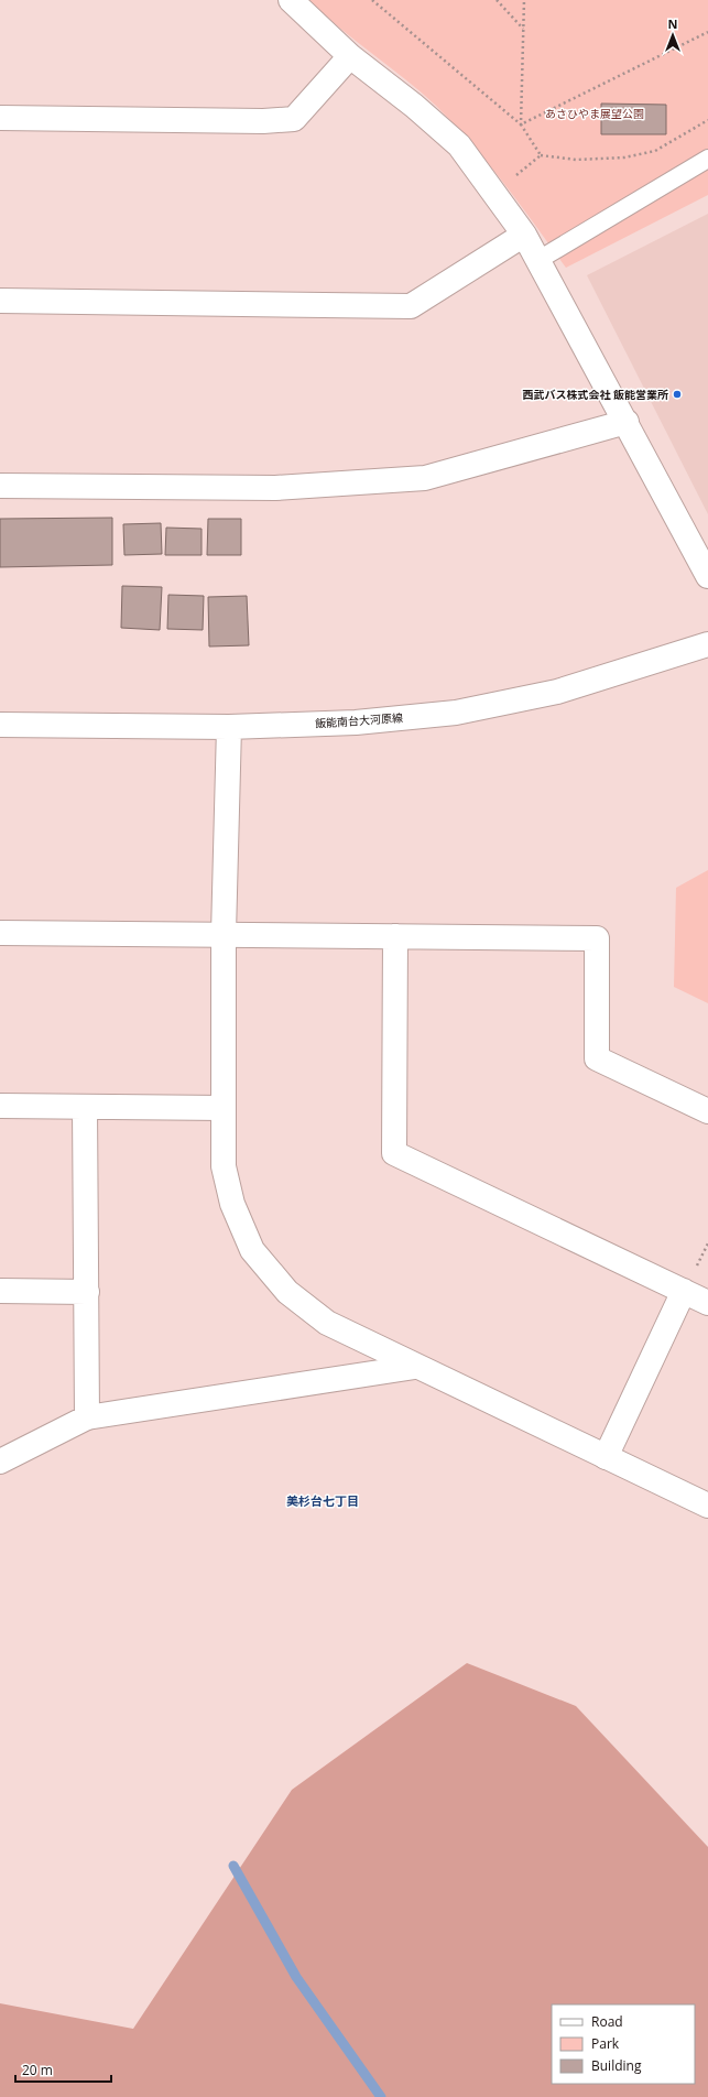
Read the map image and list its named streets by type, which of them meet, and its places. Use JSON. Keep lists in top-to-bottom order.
{
  "streets": {
    "street": ["飯能南台大河原線"]
  },
  "districts": ["美杉台七丁目"],
  "parks": ["あさひやま展望公園"],
  "places": ["西武バス株式会社 飯能営業所"],
  "legend": ["Road", "Park", "Building"],
  "scale_bar": "20 m",
  "north": "top"
}
